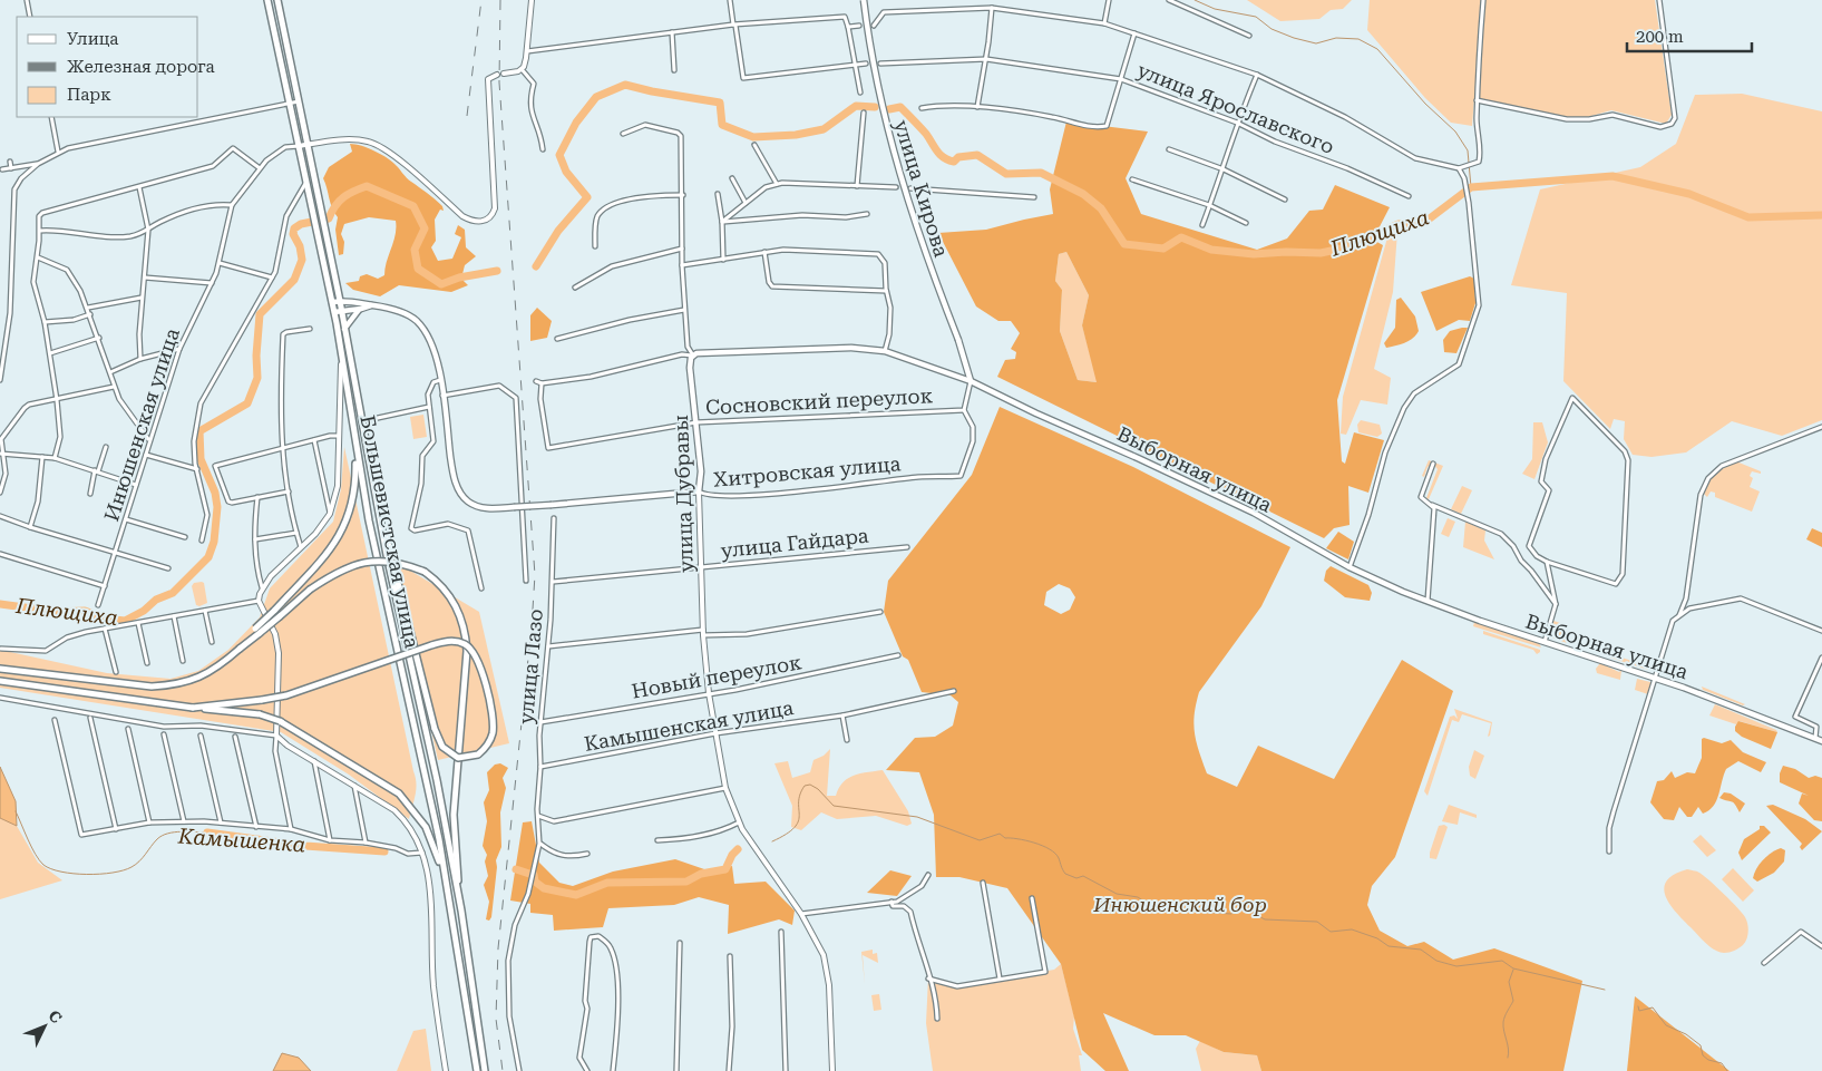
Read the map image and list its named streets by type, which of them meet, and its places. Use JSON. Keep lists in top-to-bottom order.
{
  "streets": {
    "main road": [
      "улица Кирова",
      "Выборная улица",
      "Хитровская улица",
      "улица Дубравы",
      "Большевистская улица"
    ],
    "street": [
      "улица Ярославского",
      "Сосновский переулок",
      "Инюшенская улица",
      "улица Гайдара",
      "улица Лазо",
      "Новый переулок",
      "Камышенская улица"
    ]
  },
  "crossings": [
    ["улица Кирова", "Выборная улица"],
    ["Сосновский переулок", "Выборная улица"],
    ["Сосновский переулок", "Хитровская улица"],
    ["Сосновский переулок", "улица Дубравы"],
    ["Инюшенская улица", "Большевистская улица"],
    ["Выборная улица", "улица Дубравы"],
    ["Хитровская улица", "улица Дубравы"],
    ["Хитровская улица", "Большевистская улица"],
    ["Хитровская улица", "улица Лазо"],
    ["улица Дубравы", "улица Гайдара"],
    ["улица Дубравы", "Новый переулок"],
    ["улица Дубравы", "Камышенская улица"],
    ["улица Гайдара", "улица Лазо"],
    ["улица Лазо", "Новый переулок"],
    ["улица Лазо", "Камышенская улица"]
  ],
  "water": ["Плющиха", "Камышенка"],
  "parks": ["Инюшенский бор"],
  "legend": ["Улица", "Железная дорога", "Парк"],
  "scale_bar": "200 m",
  "north": "top right"
}
